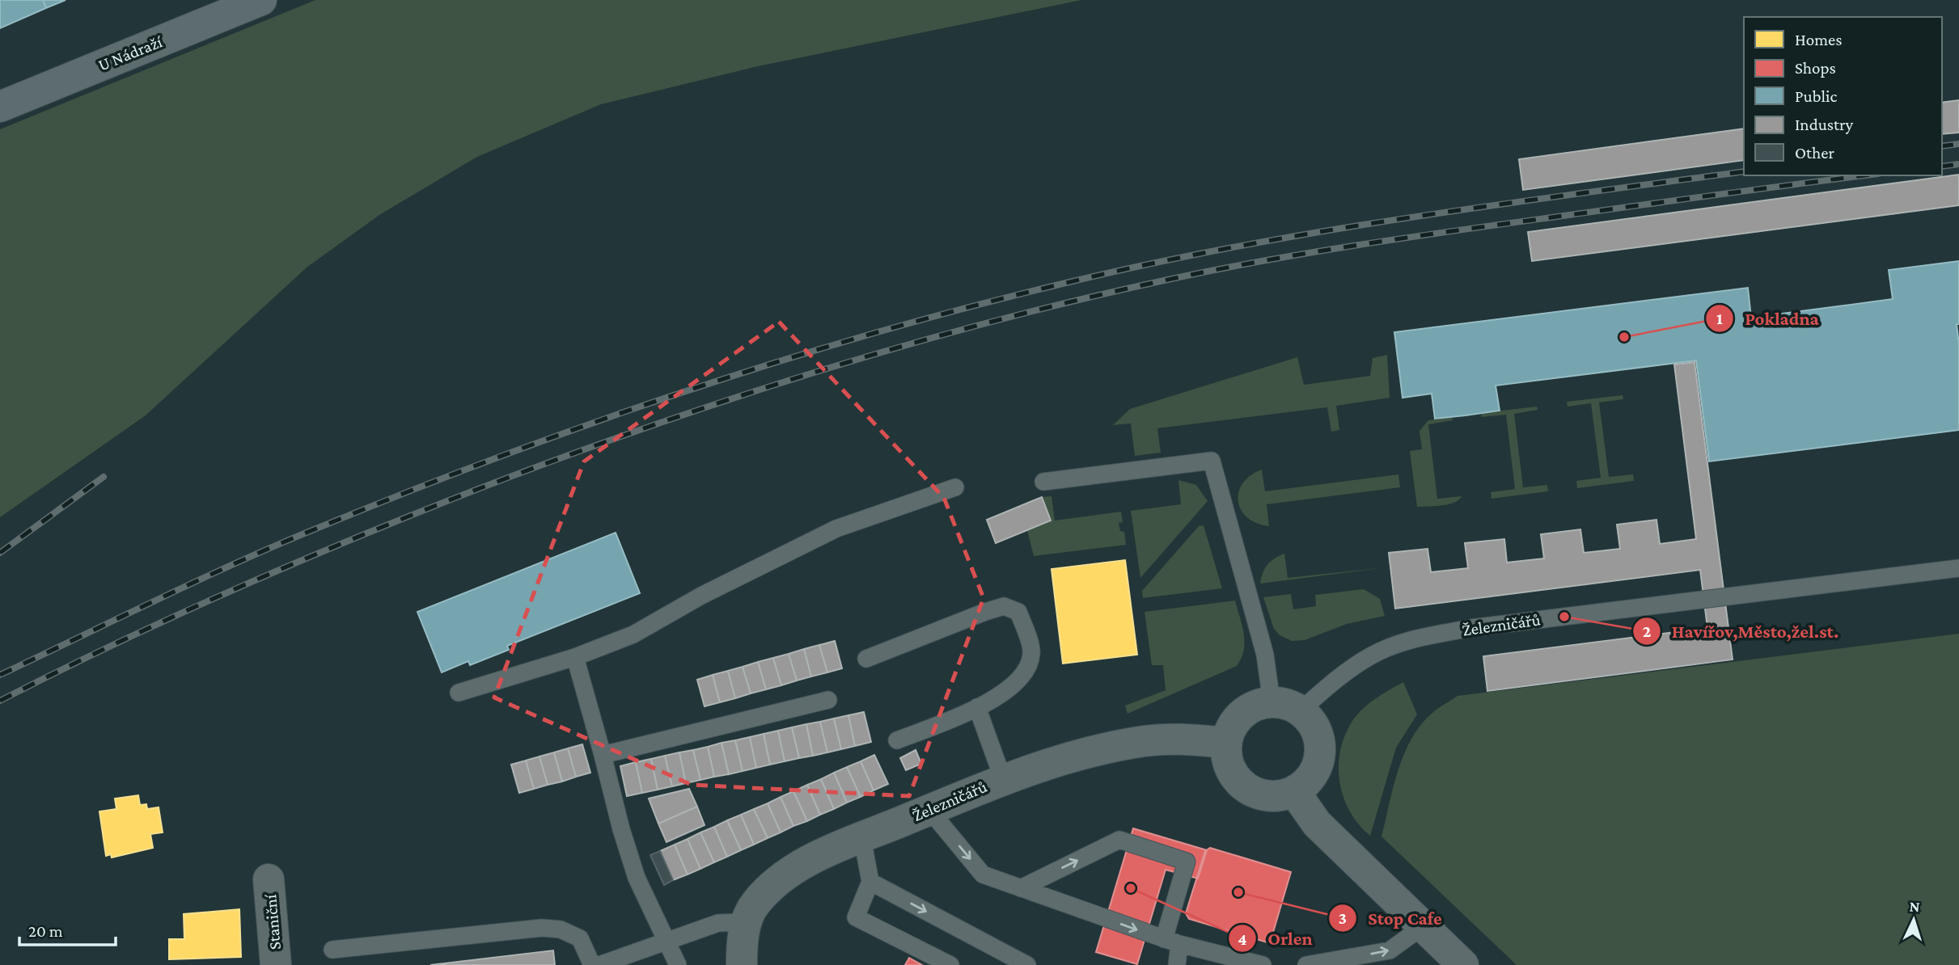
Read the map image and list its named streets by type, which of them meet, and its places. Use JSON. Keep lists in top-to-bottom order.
{
  "streets": {
    "street": ["U Nádraží", "Železničářů", "Staniční"]
  },
  "places": [
    "Pokladna",
    "Havířov,Město,žel.st.",
    "Orlen",
    "Stop Cafe"
  ],
  "legend": [
    "Homes",
    "Shops",
    "Public",
    "Industry",
    "Other"
  ],
  "scale_bar": "20 m",
  "north": "top"
}
